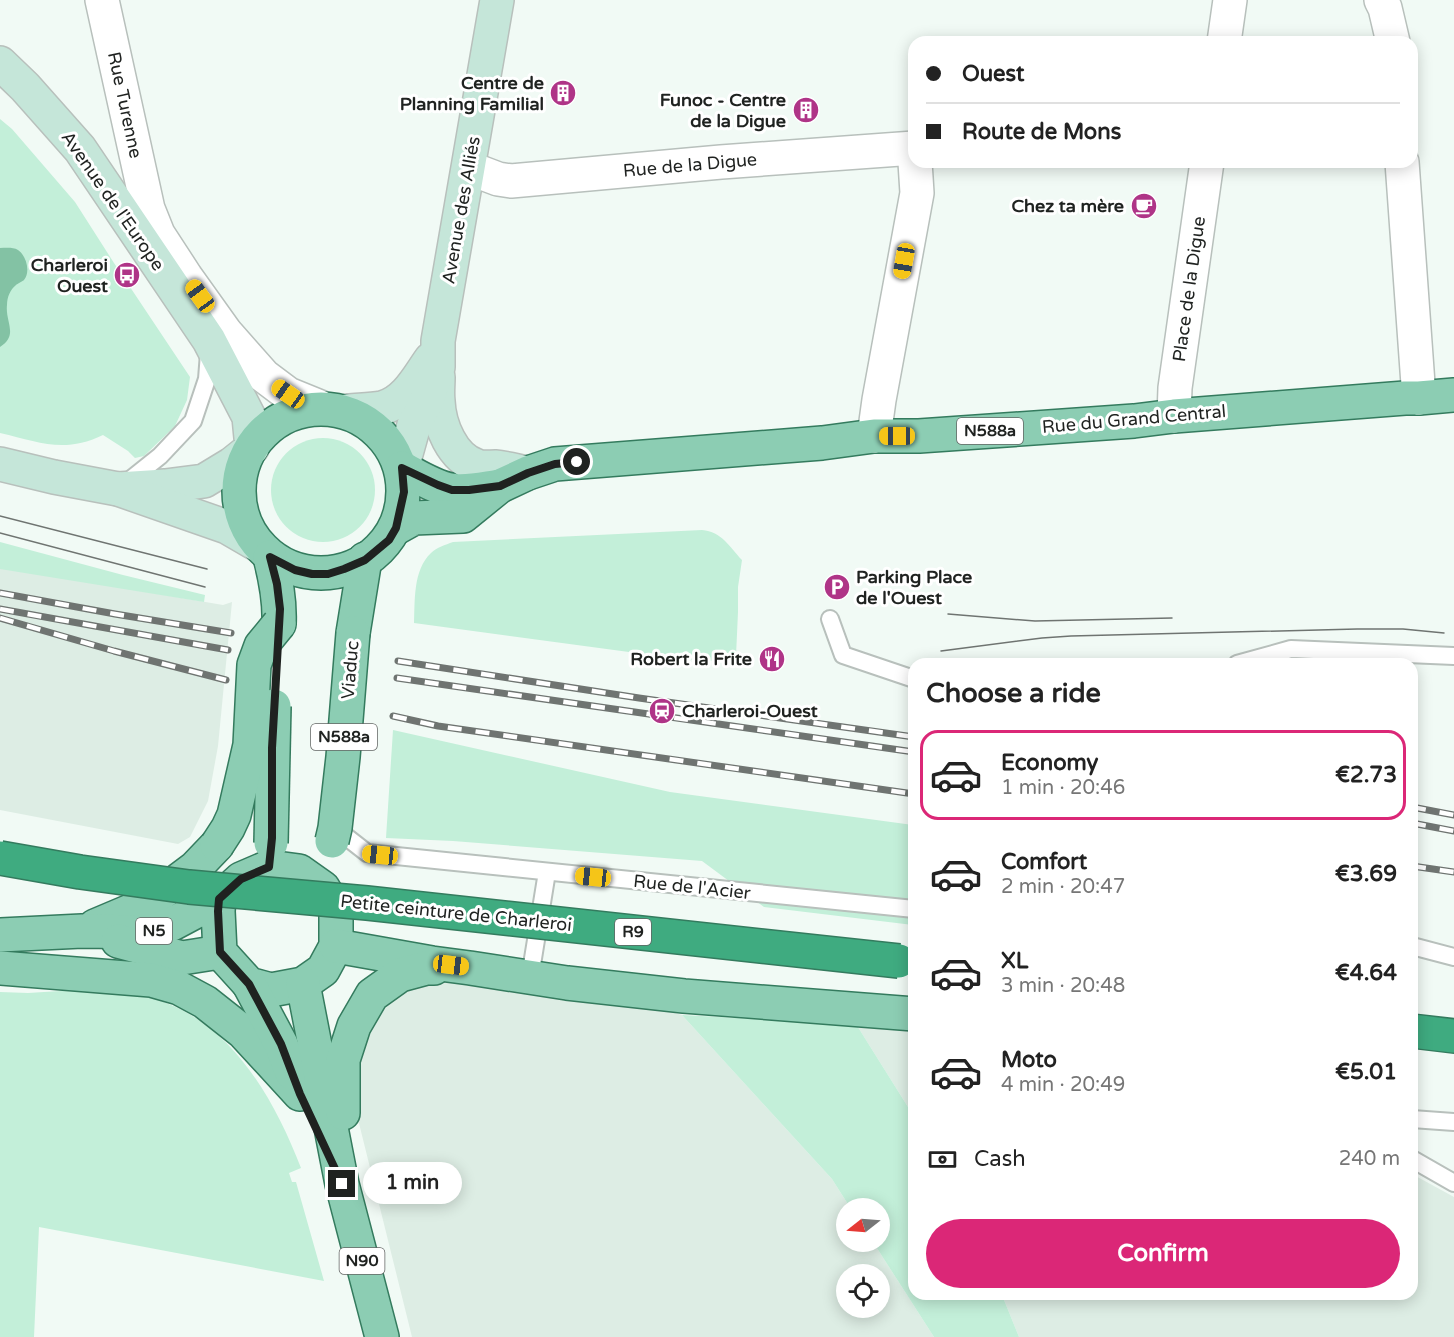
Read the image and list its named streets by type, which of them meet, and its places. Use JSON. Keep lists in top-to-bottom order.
{
  "streets": {
    "highway": ["Petite ceinture de Charleroi", "R9"],
    "main road": [
      "Rue du Grand Central",
      "N588a",
      "Viaduc",
      "N5",
      "N90"
    ],
    "street": [
      "Rue Turenne",
      "Rue de la Digue",
      "Avenue de l'Europe",
      "Avenue des Alliés",
      "Place de la Digue"
    ],
    "lane": ["Rue de l'Acier"]
  },
  "crossings": [
    ["Rue Turenne", "Avenue de l'Europe"],
    ["Rue de la Digue", "Avenue des Alliés"],
    ["Avenue de l'Europe", "Avenue des Alliés"],
    ["Avenue de l'Europe", "Rue du Grand Central"],
    ["Avenue de l'Europe", "N588a"],
    ["Avenue de l'Europe", "Viaduc"],
    ["Avenue des Alliés", "Rue du Grand Central"],
    ["Avenue des Alliés", "N588a"],
    ["Avenue des Alliés", "Viaduc"],
    ["Place de la Digue", "Rue du Grand Central"],
    ["Rue du Grand Central", "N588a"],
    ["Rue du Grand Central", "Viaduc"],
    ["N588a", "Viaduc"],
    ["N588a", "N5"],
    ["N588a", "N90"],
    ["Viaduc", "Rue de l'Acier"],
    ["Viaduc", "N5"],
    ["Viaduc", "N90"],
    ["N5", "N90"]
  ],
  "places": {
    "building": ["Centre de Planning Familial", "Funoc - Centre de la Digue"],
    "cafe": ["Chez ta mère"],
    "bus stop": ["Charleroi Ouest"],
    "parking": ["Parking Place de l'Ouest"],
    "restaurant": ["Robert la Frite"],
    "station": ["Charleroi-Ouest"]
  },
  "north": "left",
  "page": {
    "banner": ["Ouest", "Route de Mons"],
    "heading": "Choose a ride",
    "list": [
      {
        "name": "Economy",
        "note": "1 min · 20:46",
        "value": "€2.73"
      },
      {
        "name": "Comfort",
        "note": "2 min · 20:47",
        "value": "€3.69"
      },
      {
        "name": "XL",
        "note": "3 min · 20:48",
        "value": "€4.64"
      },
      {
        "name": "Moto",
        "note": "4 min · 20:49",
        "value": "€5.01"
      }
    ],
    "pay": ["Cash", "240 m"],
    "bubble": "1 min",
    "buttons": "Confirm"
  }
}
